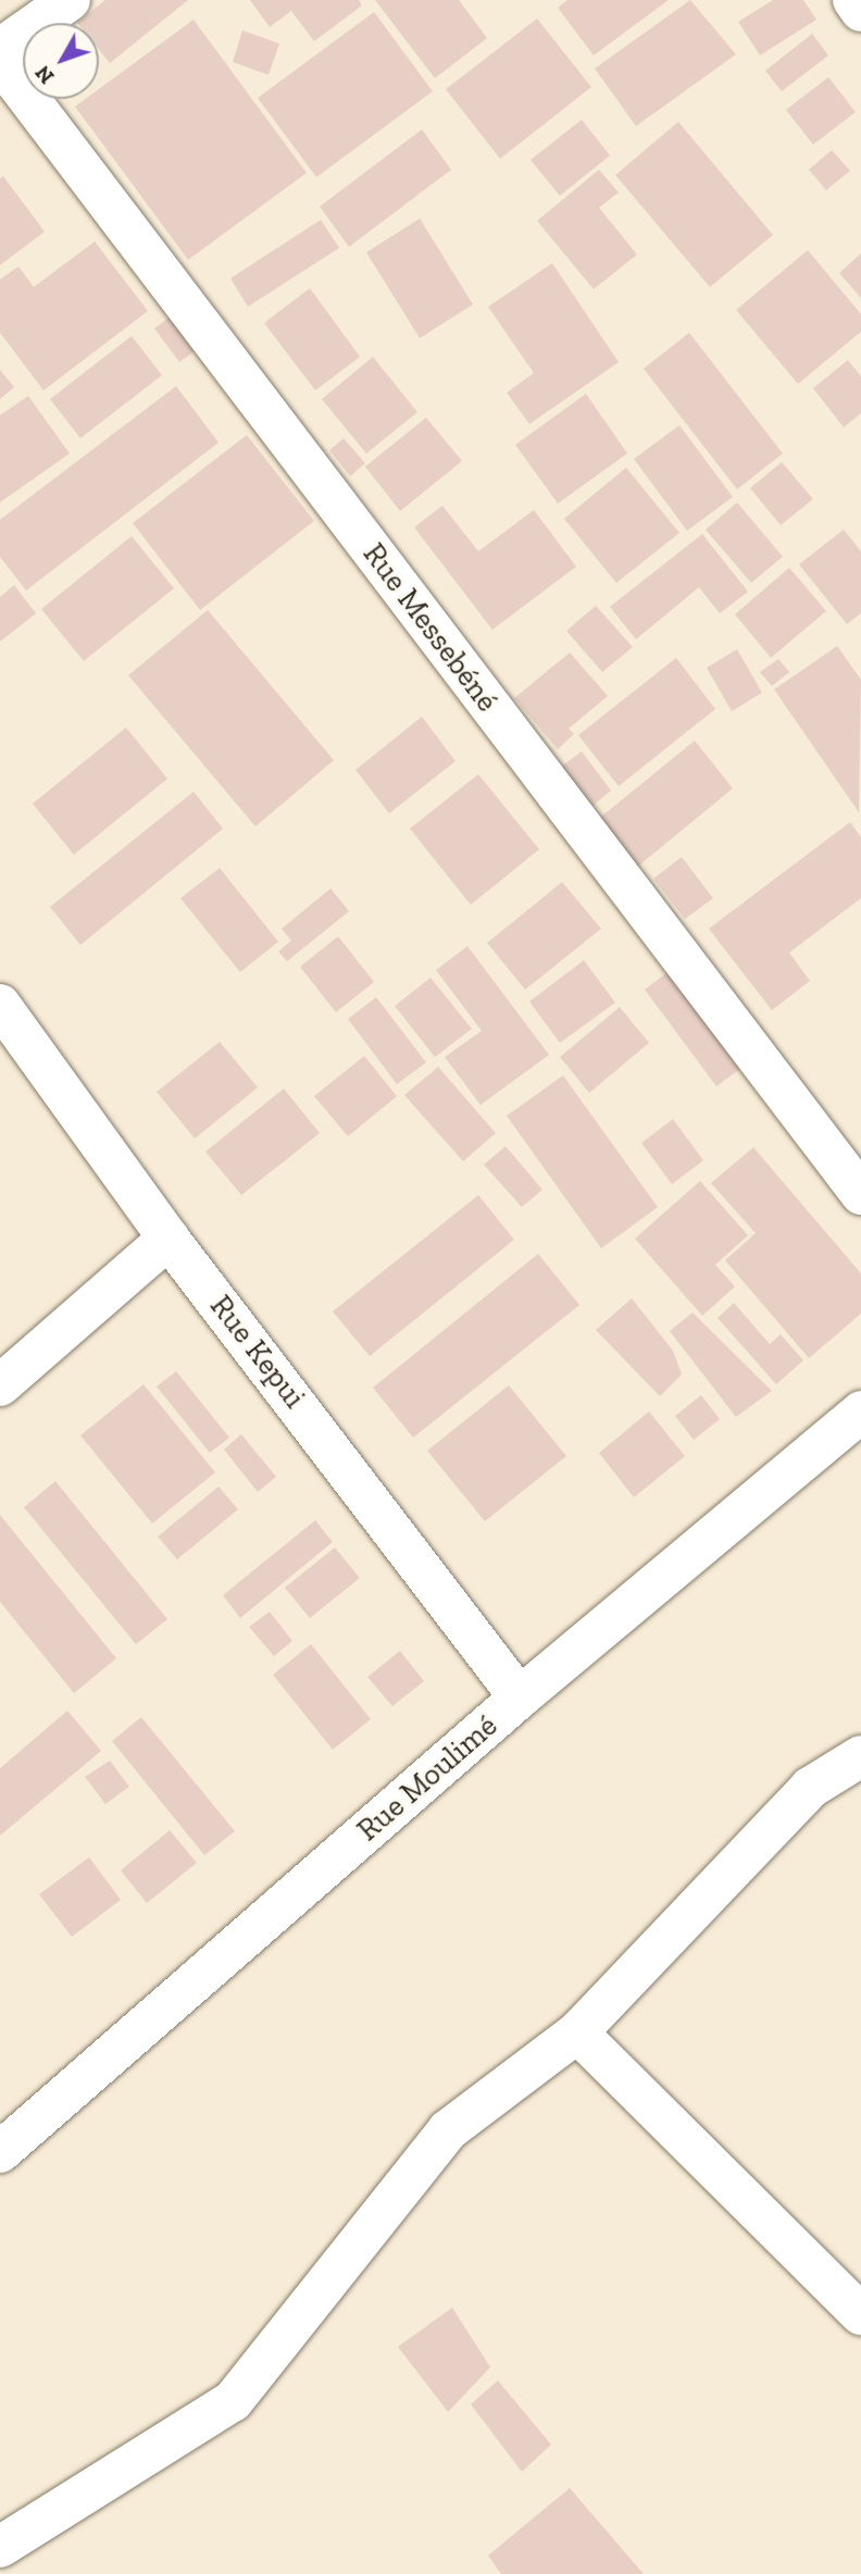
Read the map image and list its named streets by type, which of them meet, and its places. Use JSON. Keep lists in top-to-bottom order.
{
  "streets": {
    "street": ["Rue Messebéné", "Rue Kepui", "Rue Moulimé"]
  },
  "crossings": [
    ["Rue Kepui", "Rue Moulimé"]
  ],
  "north": "bottom left"
}
